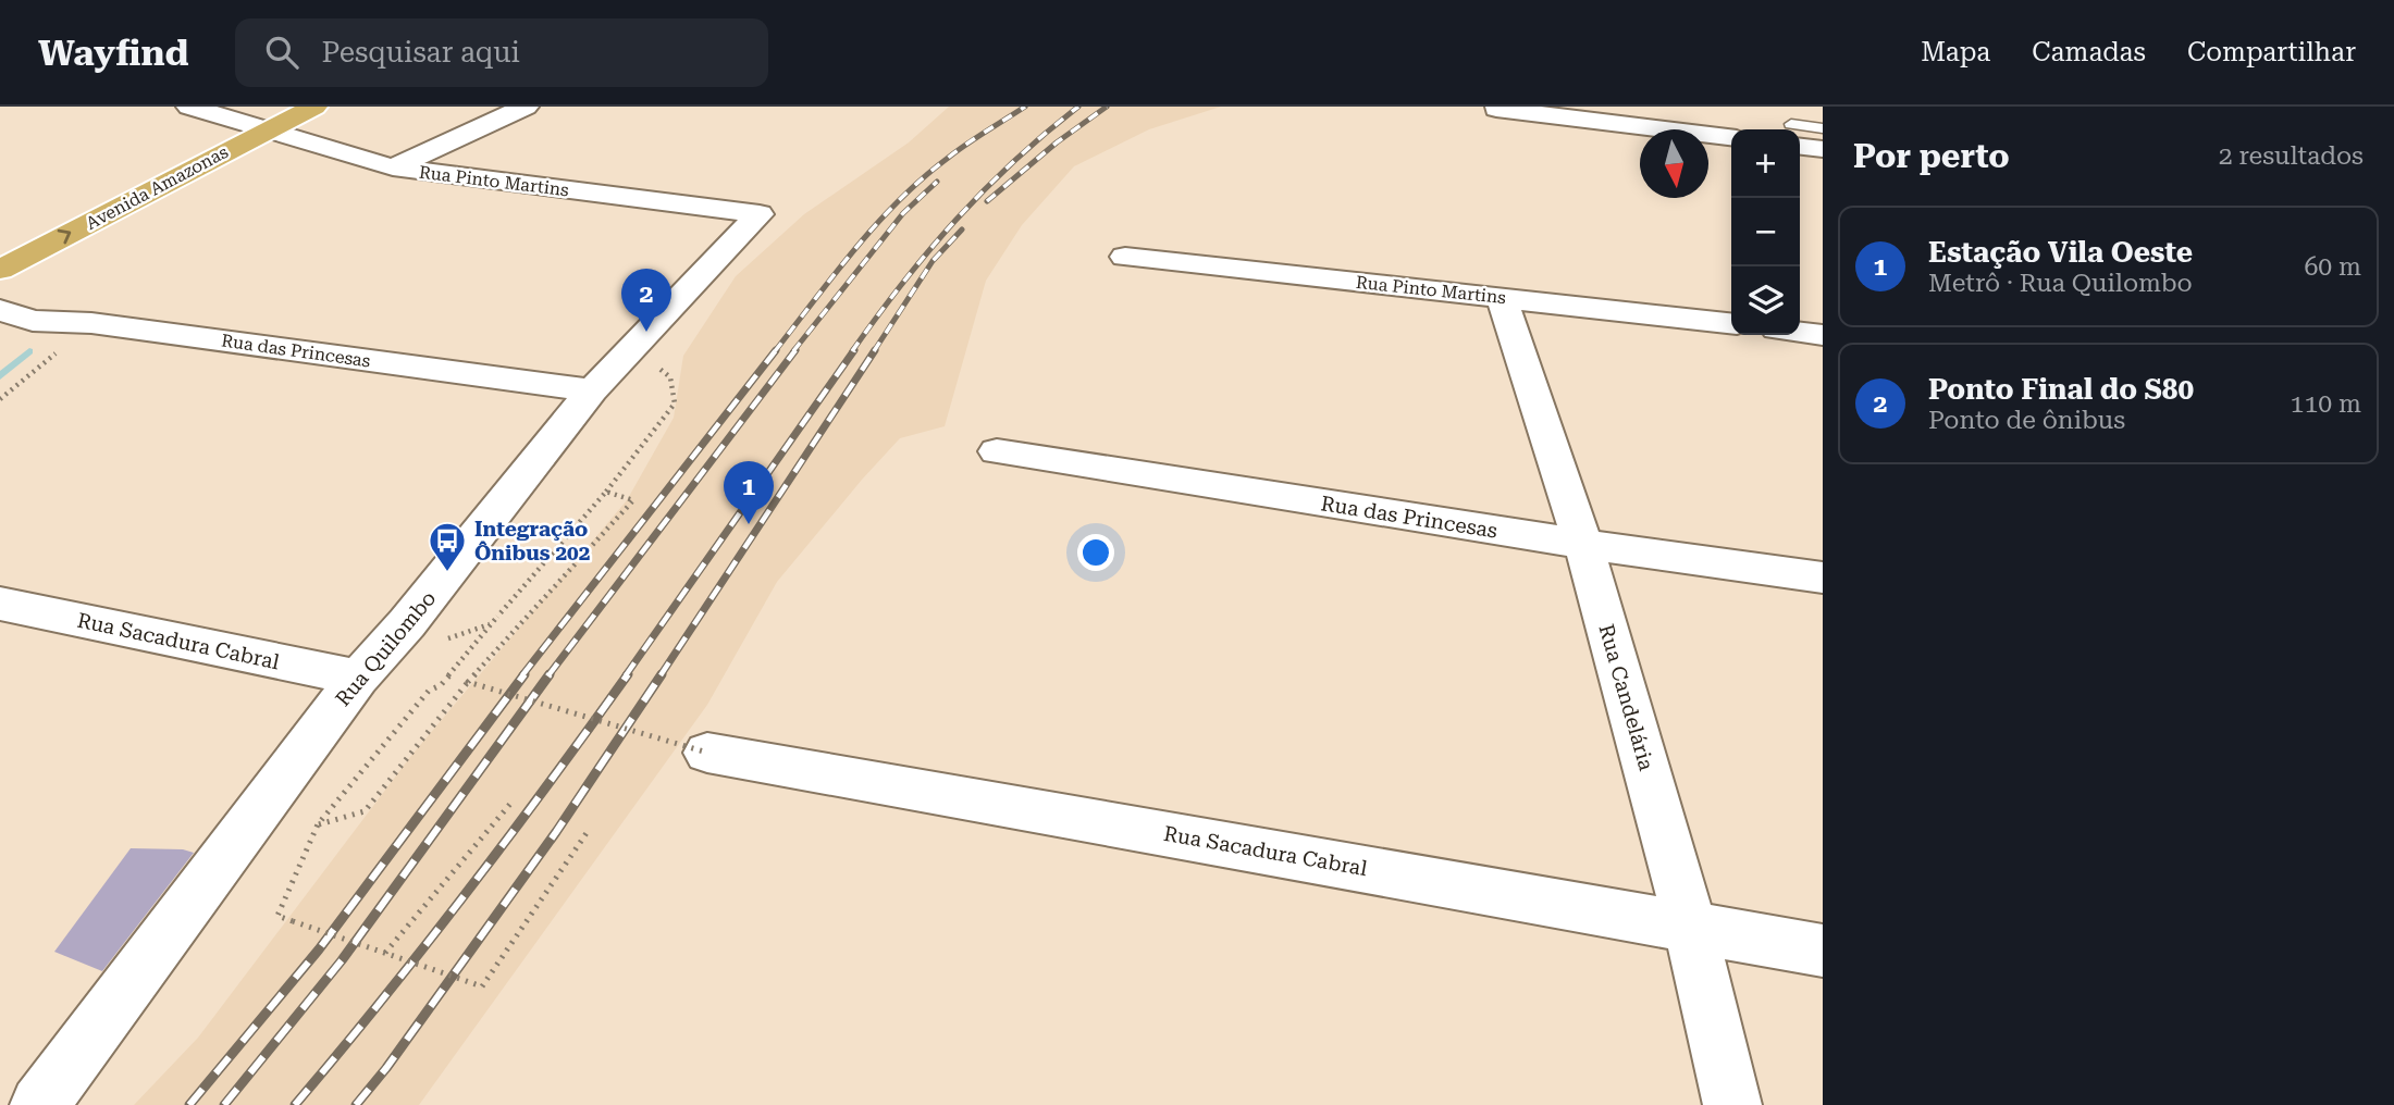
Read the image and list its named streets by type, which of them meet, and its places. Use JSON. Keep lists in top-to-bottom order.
{
  "streets": {
    "main road": ["Avenida Amazonas"],
    "street": [
      "Rua Pinto Martins",
      "Rua das Princesas",
      "Rua Sacadura Cabral",
      "Rua Quilombo",
      "Rua Candelária"
    ]
  },
  "crossings": [
    ["Rua Pinto Martins", "Avenida Amazonas"],
    ["Rua Pinto Martins", "Rua Quilombo"],
    ["Rua Pinto Martins", "Rua Candelária"],
    ["Rua das Princesas", "Rua Quilombo"],
    ["Rua das Princesas", "Rua Candelária"],
    ["Rua Sacadura Cabral", "Rua Quilombo"],
    ["Rua Sacadura Cabral", "Rua Candelária"]
  ],
  "places": {
    "bus stop": ["Integração Ônibus 202"]
  },
  "north": "bottom",
  "page": {
    "header": "Wayfind",
    "search": "Pesquisar aqui",
    "nav": ["Mapa", "Camadas", "Compartilhar"],
    "heading": ["Por perto", "2 resultados"],
    "map_buttons": ["+", "−"],
    "list": [
      {
        "mark": "1",
        "name": "Estação Vila Oeste",
        "note": "Metrô · Rua Quilombo",
        "value": "60 m"
      },
      {
        "mark": "2",
        "name": "Ponto Final do S80",
        "note": "Ponto de ônibus",
        "value": "110 m"
      }
    ],
    "pins": ["2", "1"]
  }
}
